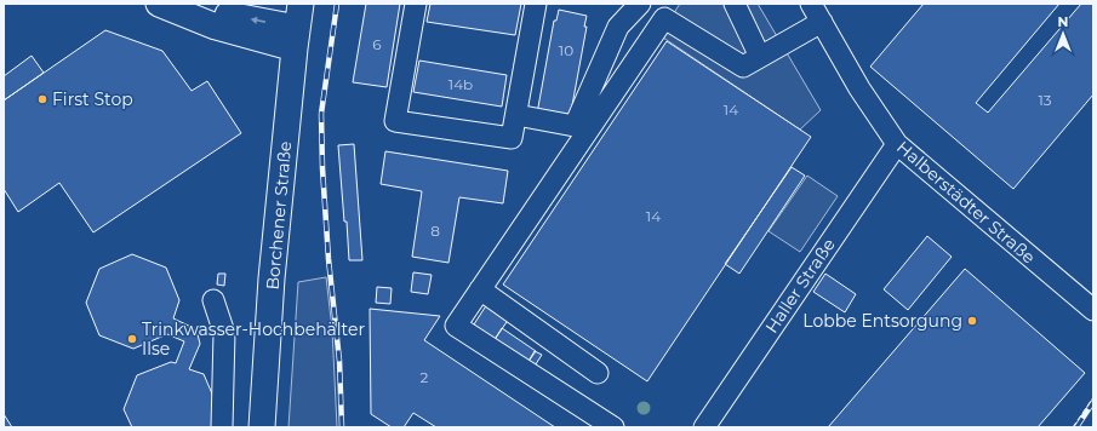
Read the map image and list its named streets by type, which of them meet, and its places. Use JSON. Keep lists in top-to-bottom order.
{
  "streets": {
    "main road": ["Borchener Straße"],
    "street": ["Halberstädter Straße", "Haller Straße"]
  },
  "crossings": [
    ["Halberstädter Straße", "Haller Straße"]
  ],
  "places": ["First Stop", "Lobbe Entsorgung", "Trinkwasser-Hochbehälter Ilse"],
  "house_numbers": [
    "6",
    "10",
    "14b",
    "13",
    "14",
    "14",
    "8",
    "2"
  ],
  "north": "top"
}
